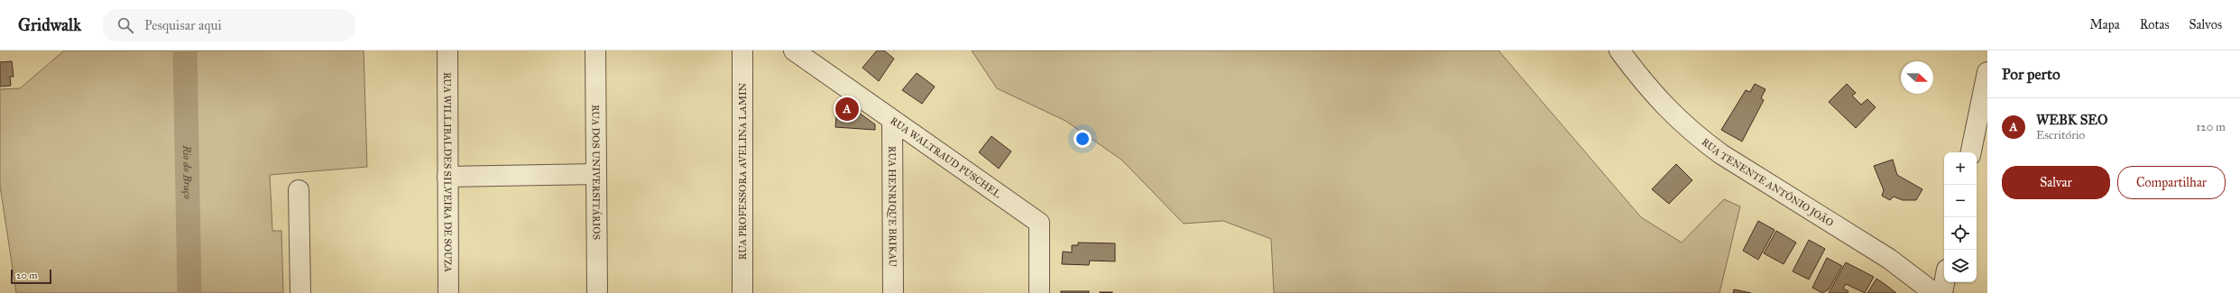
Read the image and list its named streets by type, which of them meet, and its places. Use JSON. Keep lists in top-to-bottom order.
{
  "streets": {
    "street": [
      "RUA WALTRAUD PUSCHEL",
      "RUA DOS UNIVERSITÁRIOS",
      "RUA PROFESSORA AVELINA LAMIN",
      "RUA WILLIBALDES SILVEIRA DE SOUZA",
      "RUA TENENTE ANTÔNIO JOÃO",
      "RUA HENRIQUE BRIKAU"
    ]
  },
  "crossings": [
    ["RUA WALTRAUD PUSCHEL", "RUA HENRIQUE BRIKAU"]
  ],
  "water": ["Rio do Braço"],
  "scale_bar": "20 m",
  "north": "right",
  "page": {
    "header": "Gridwalk",
    "search": "Pesquisar aqui",
    "nav": ["Mapa", "Rotas", "Salvos"],
    "heading": "Por perto",
    "pins": "A",
    "list": [
      {
        "mark": "A",
        "name": "WEBK SEO",
        "note": "Escritório",
        "value": "120 m"
      }
    ],
    "map_buttons": ["+", "−"],
    "buttons": ["Salvar", "Compartilhar"],
    "scale": "20 m"
  }
}
